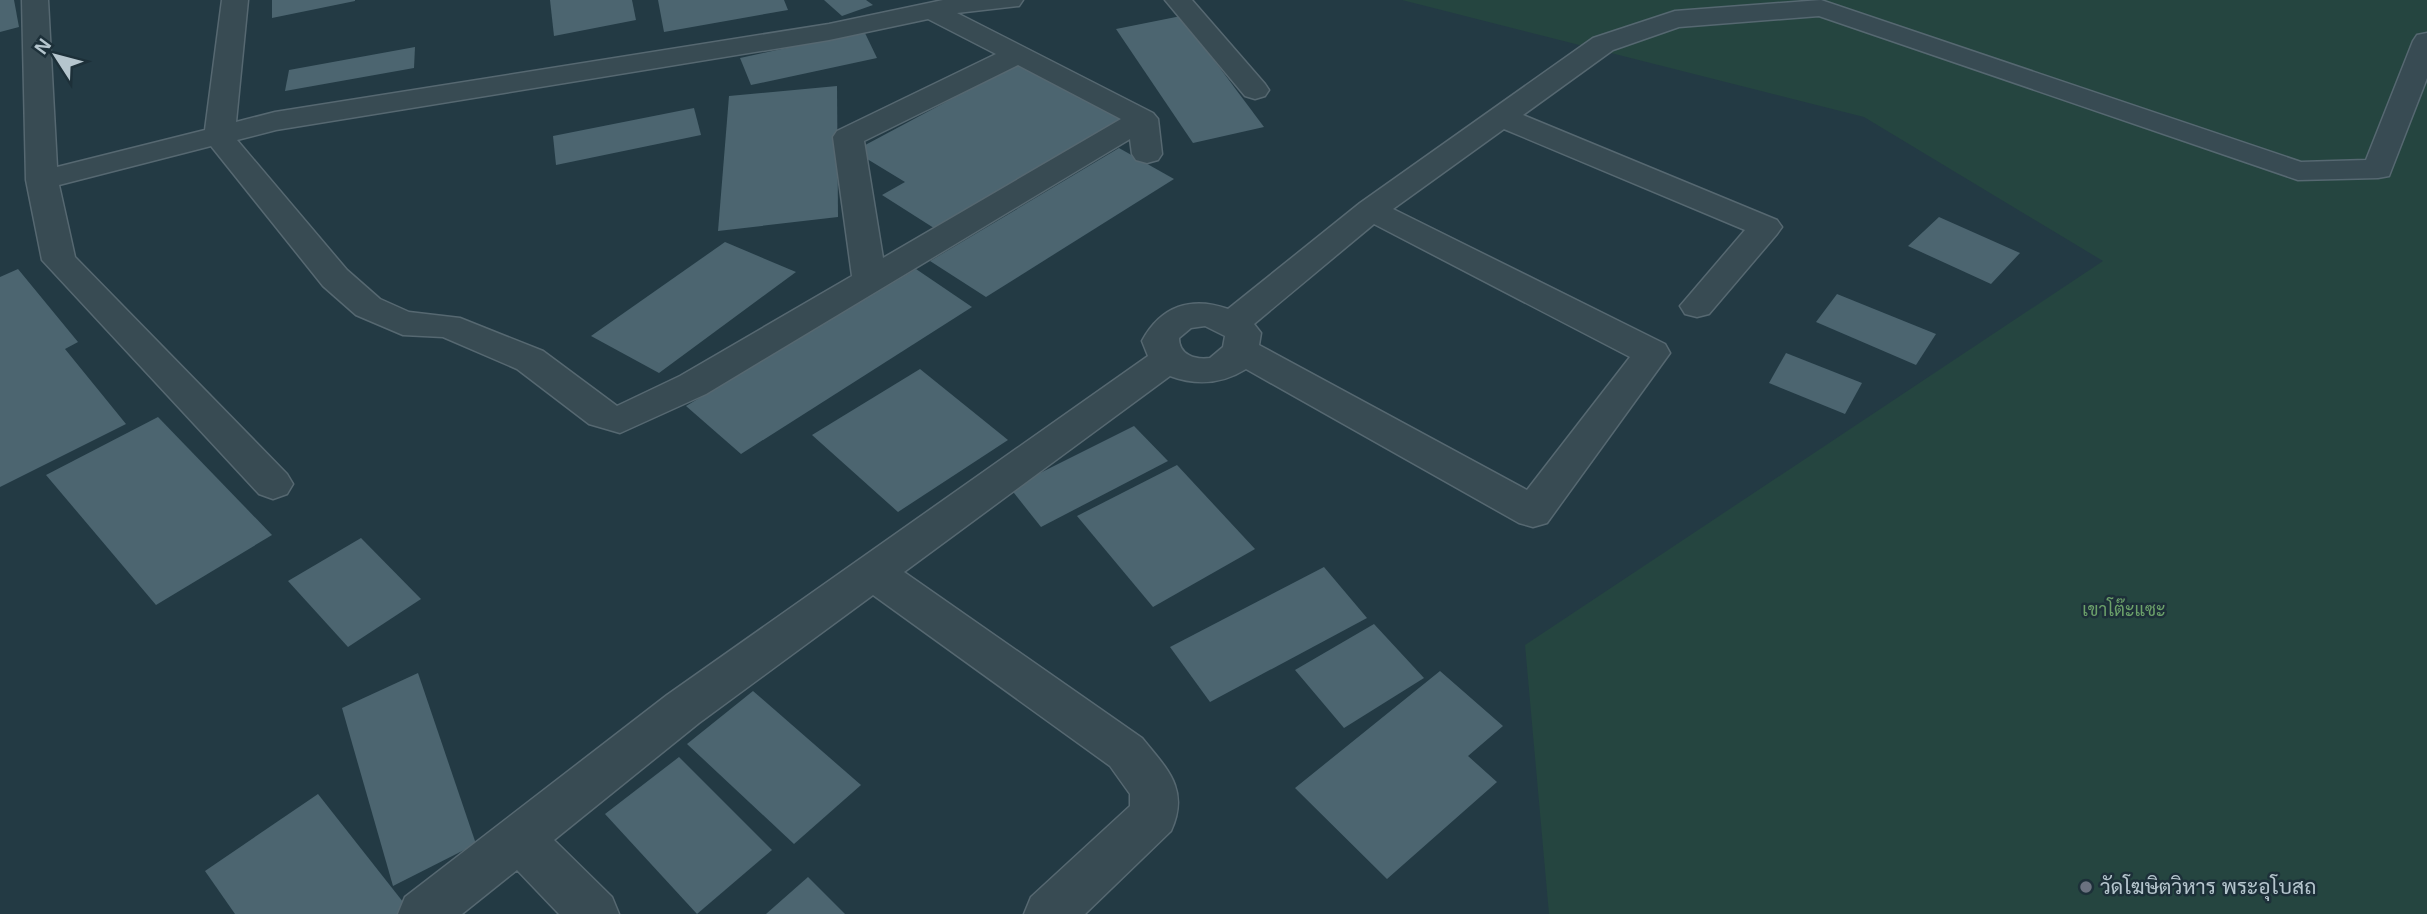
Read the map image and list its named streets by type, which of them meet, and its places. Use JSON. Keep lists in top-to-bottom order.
{
  "parks": ["เขาโต๊ะแซะ"],
  "places": ["วัดโฆษิตวิหาร พระอุโบสถ"],
  "north": "top left"
}
